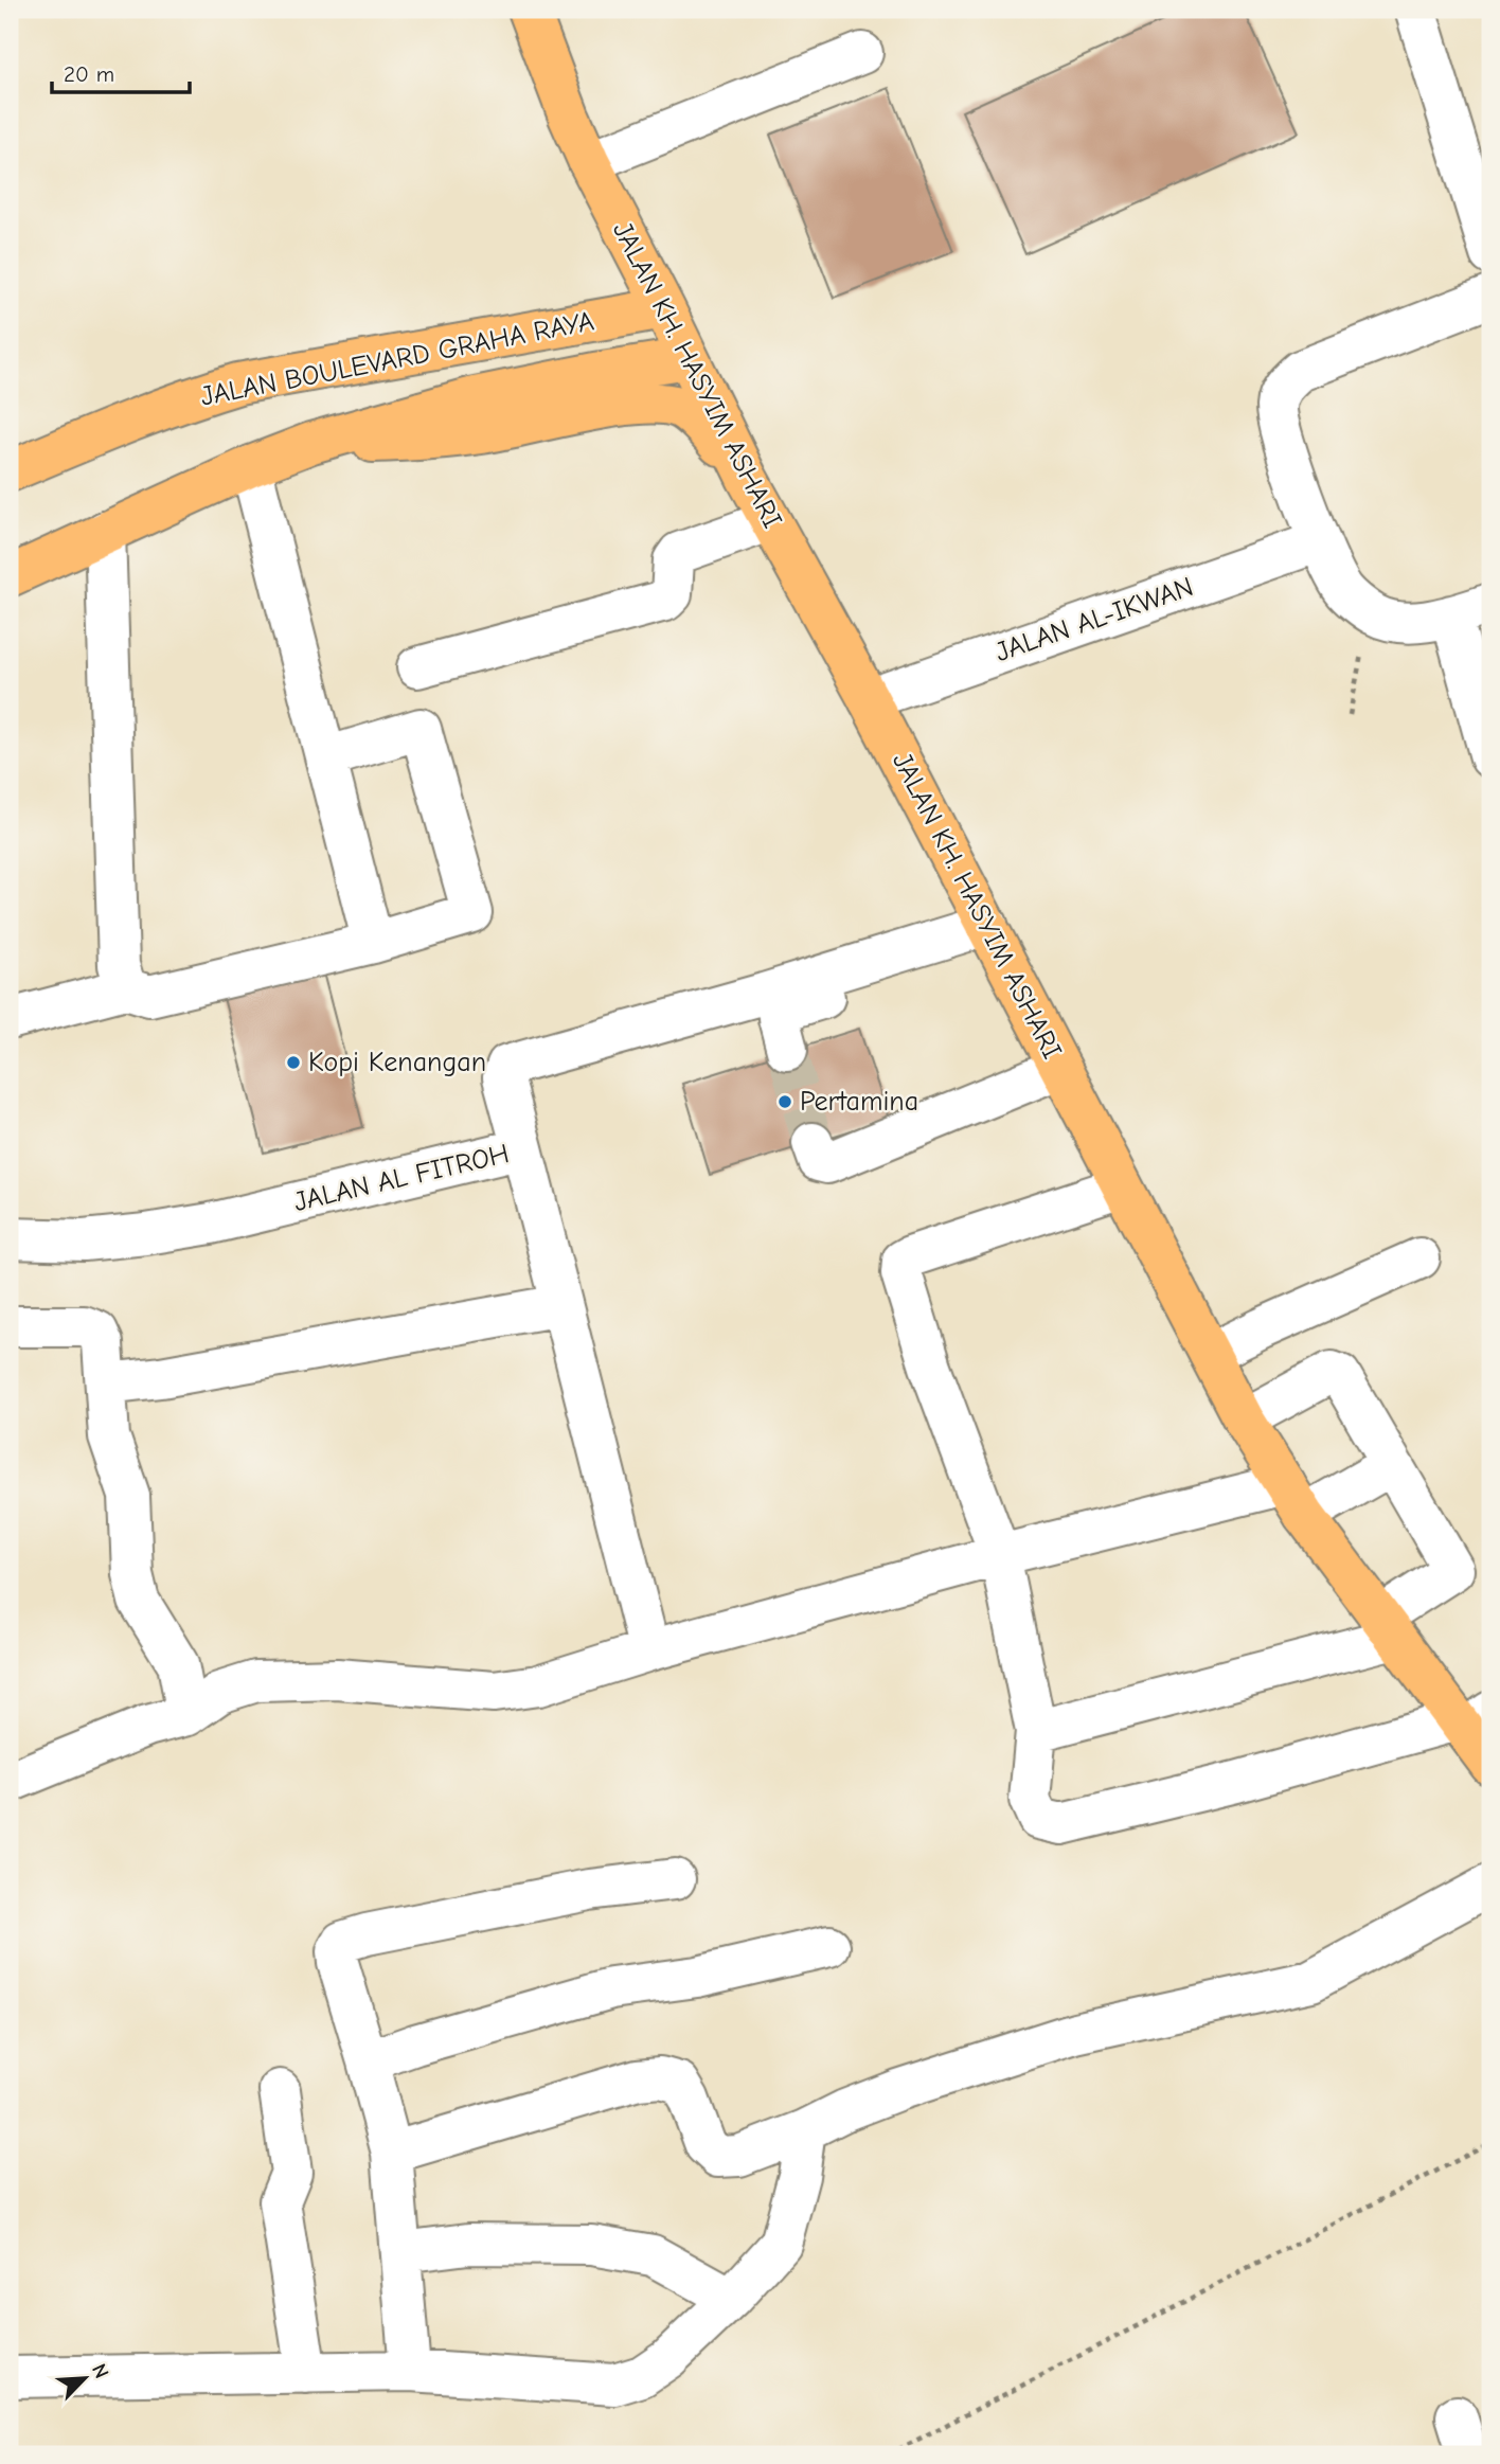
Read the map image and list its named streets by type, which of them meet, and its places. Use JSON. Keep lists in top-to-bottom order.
{
  "streets": {
    "main road": ["JALAN BOULEVARD GRAHA RAYA", "JALAN KH. HASYIM ASHARI"],
    "street": ["JALAN AL-IKWAN", "JALAN AL FITROH"]
  },
  "crossings": [
    ["JALAN BOULEVARD GRAHA RAYA", "JALAN KH. HASYIM ASHARI"],
    ["JALAN KH. HASYIM ASHARI", "JALAN AL-IKWAN"],
    ["JALAN KH. HASYIM ASHARI", "JALAN AL FITROH"]
  ],
  "places": ["Kopi Kenangan", "Pertamina"],
  "scale_bar": "20 m",
  "north": "top right"
}
